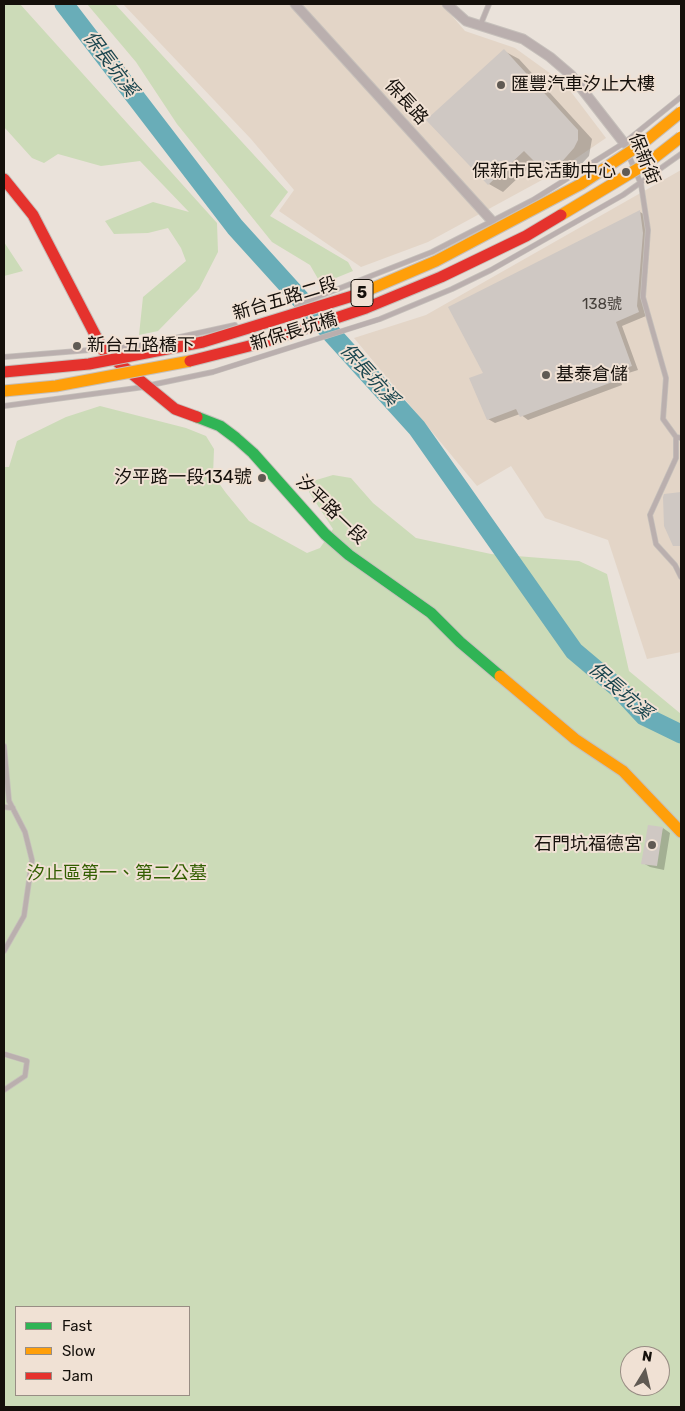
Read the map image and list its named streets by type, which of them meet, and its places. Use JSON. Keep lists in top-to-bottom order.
{
  "streets": {
    "main road": ["5", "新台五路二段", "汐平路一段"],
    "street": ["保長路", "保新街"],
    "lane": ["新保長坑橋"]
  },
  "crossings": [
    ["保長路", "新保長坑橋"],
    ["保新街", "新保長坑橋"],
    ["新保長坑橋", "汐平路一段"]
  ],
  "water": ["保長坑溪"],
  "parks": ["汐止區第一、第二公墓"],
  "places": [
    "匯豐汽車汐止大樓",
    "保新市民活動中心",
    "新台五路橋下",
    "基泰倉儲",
    "汐平路一段134號",
    "石門坑福德宮"
  ],
  "house_numbers": ["138號"],
  "legend": ["Fast", "Slow", "Jam"],
  "north": "top"
}
